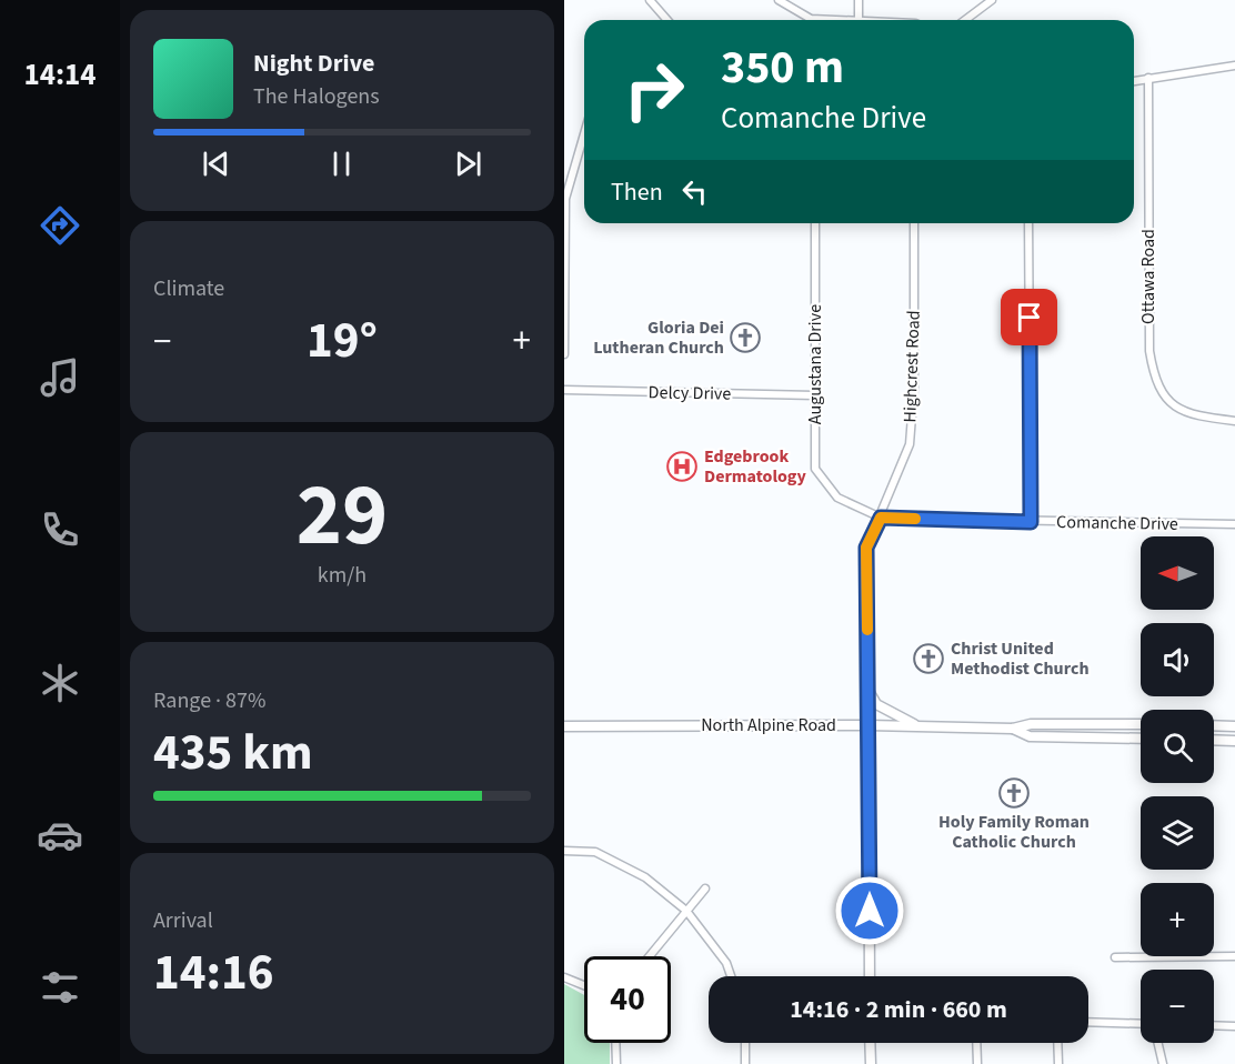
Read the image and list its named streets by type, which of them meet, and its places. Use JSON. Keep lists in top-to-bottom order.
{
  "streets": {
    "main road": ["Highcrest Road", "North Alpine Road"],
    "street": [
      "Ottawa Road",
      "Augustana Drive",
      "Delcy Drive",
      "Comanche Drive"
    ]
  },
  "crossings": [
    ["Augustana Drive", "Highcrest Road"],
    ["Augustana Drive", "Delcy Drive"],
    ["Augustana Drive", "Comanche Drive"],
    ["Highcrest Road", "Comanche Drive"],
    ["Highcrest Road", "North Alpine Road"]
  ],
  "places": {
    "church": ["Gloria Dei Lutheran Church", "Christ United Methodist Church", "Holy Family Roman Catholic Church"],
    "hospital": ["Edgebrook Dermatology"]
  },
  "north": "left",
  "page": {
    "tabs": "14:14",
    "turn": ["350 m", "Comanche Drive"],
    "song": ["Night Drive", "The Halogens"],
    "then": "Then",
    "tile": [
      "Climate",
      ["29", "km/h"],
      ["Range · 87%", "435 km"],
      ["Arrival", "14:16"]
    ],
    "heat": ["−", "19°", "+"],
    "map_buttons": ["+", "−"],
    "limit": "40",
    "trip": "14:16 · 2 min · 660 m"
  }
}
